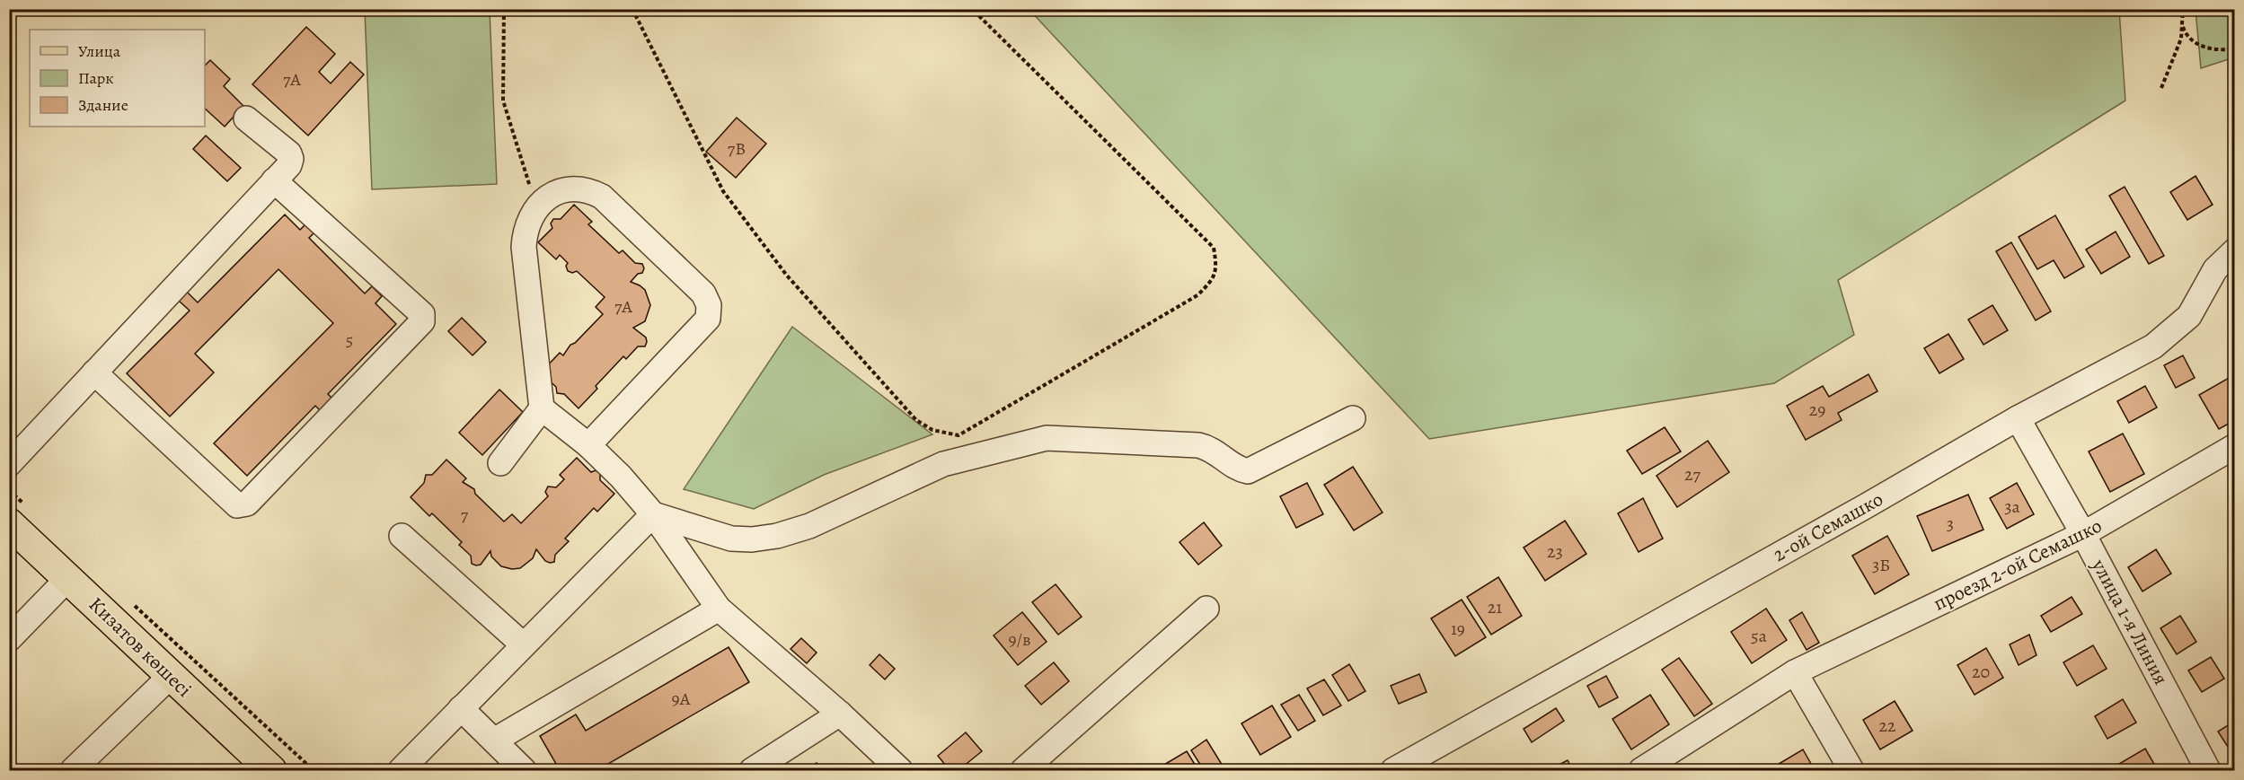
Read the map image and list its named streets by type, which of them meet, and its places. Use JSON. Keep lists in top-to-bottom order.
{
  "streets": {
    "main road": ["Кизатов көшесі"],
    "street": ["2-ой Семашко", "проезд 2-ой Семашко", "улица 1-я Линия"]
  },
  "crossings": [
    ["2-ой Семашко", "улица 1-я Линия"],
    ["проезд 2-ой Семашко", "улица 1-я Линия"]
  ],
  "house_numbers": [
    "7А",
    "7В",
    "7А",
    "5",
    "29",
    "27",
    "3а",
    "7",
    "3",
    "23",
    "3Б",
    "21",
    "19",
    "5а",
    "9/в",
    "20",
    "9А",
    "22"
  ],
  "legend": ["Улица", "Парк", "Здание"]
}
